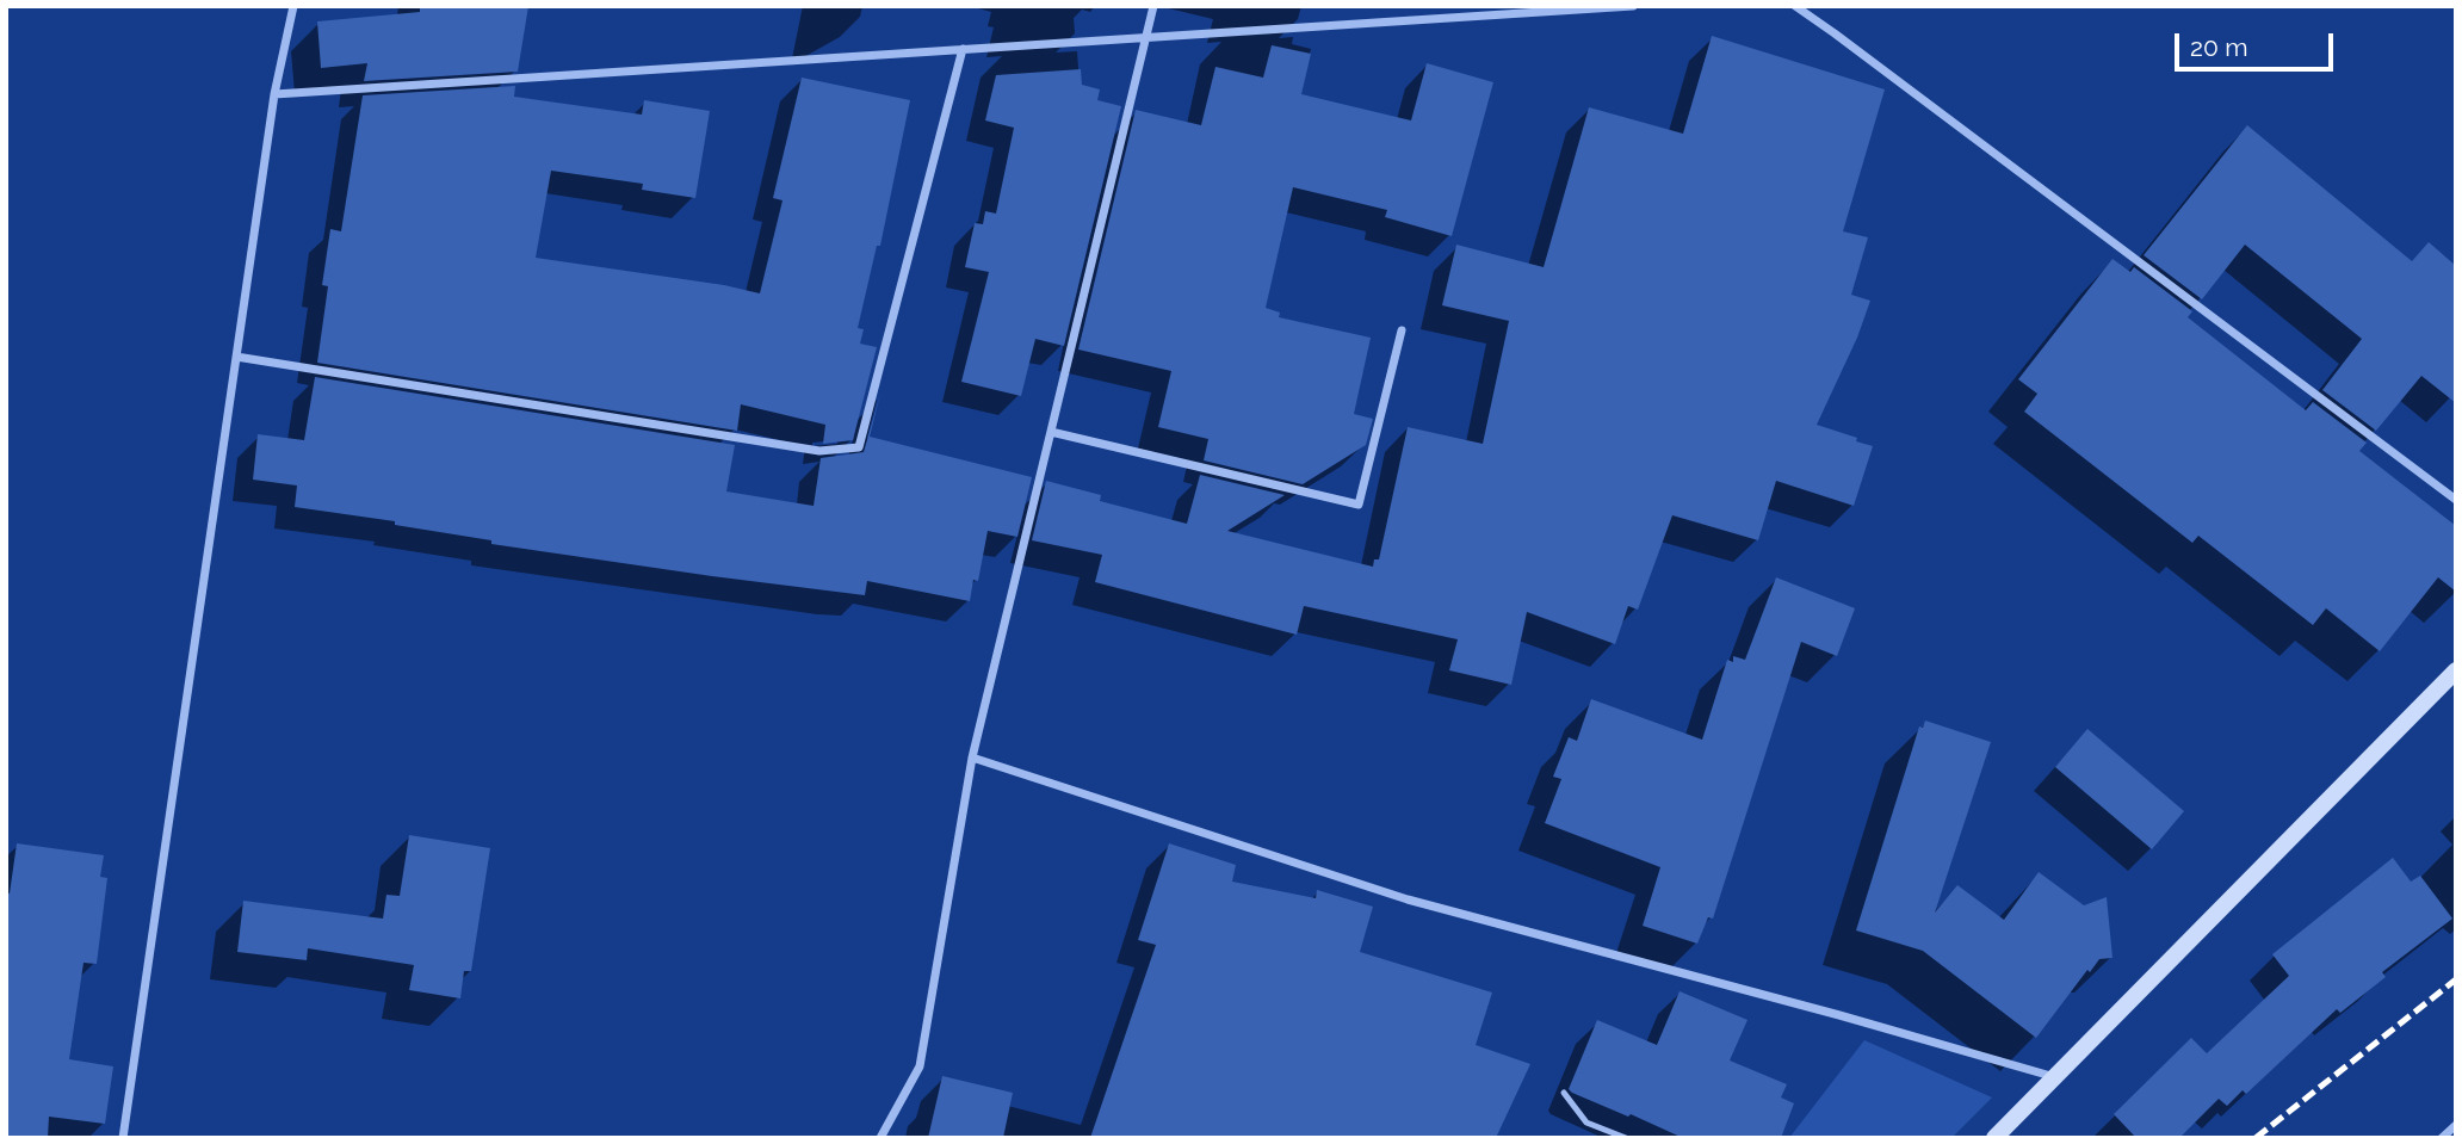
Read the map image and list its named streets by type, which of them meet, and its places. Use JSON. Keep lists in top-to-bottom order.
{
  "scale_bar": "20 m"
}
